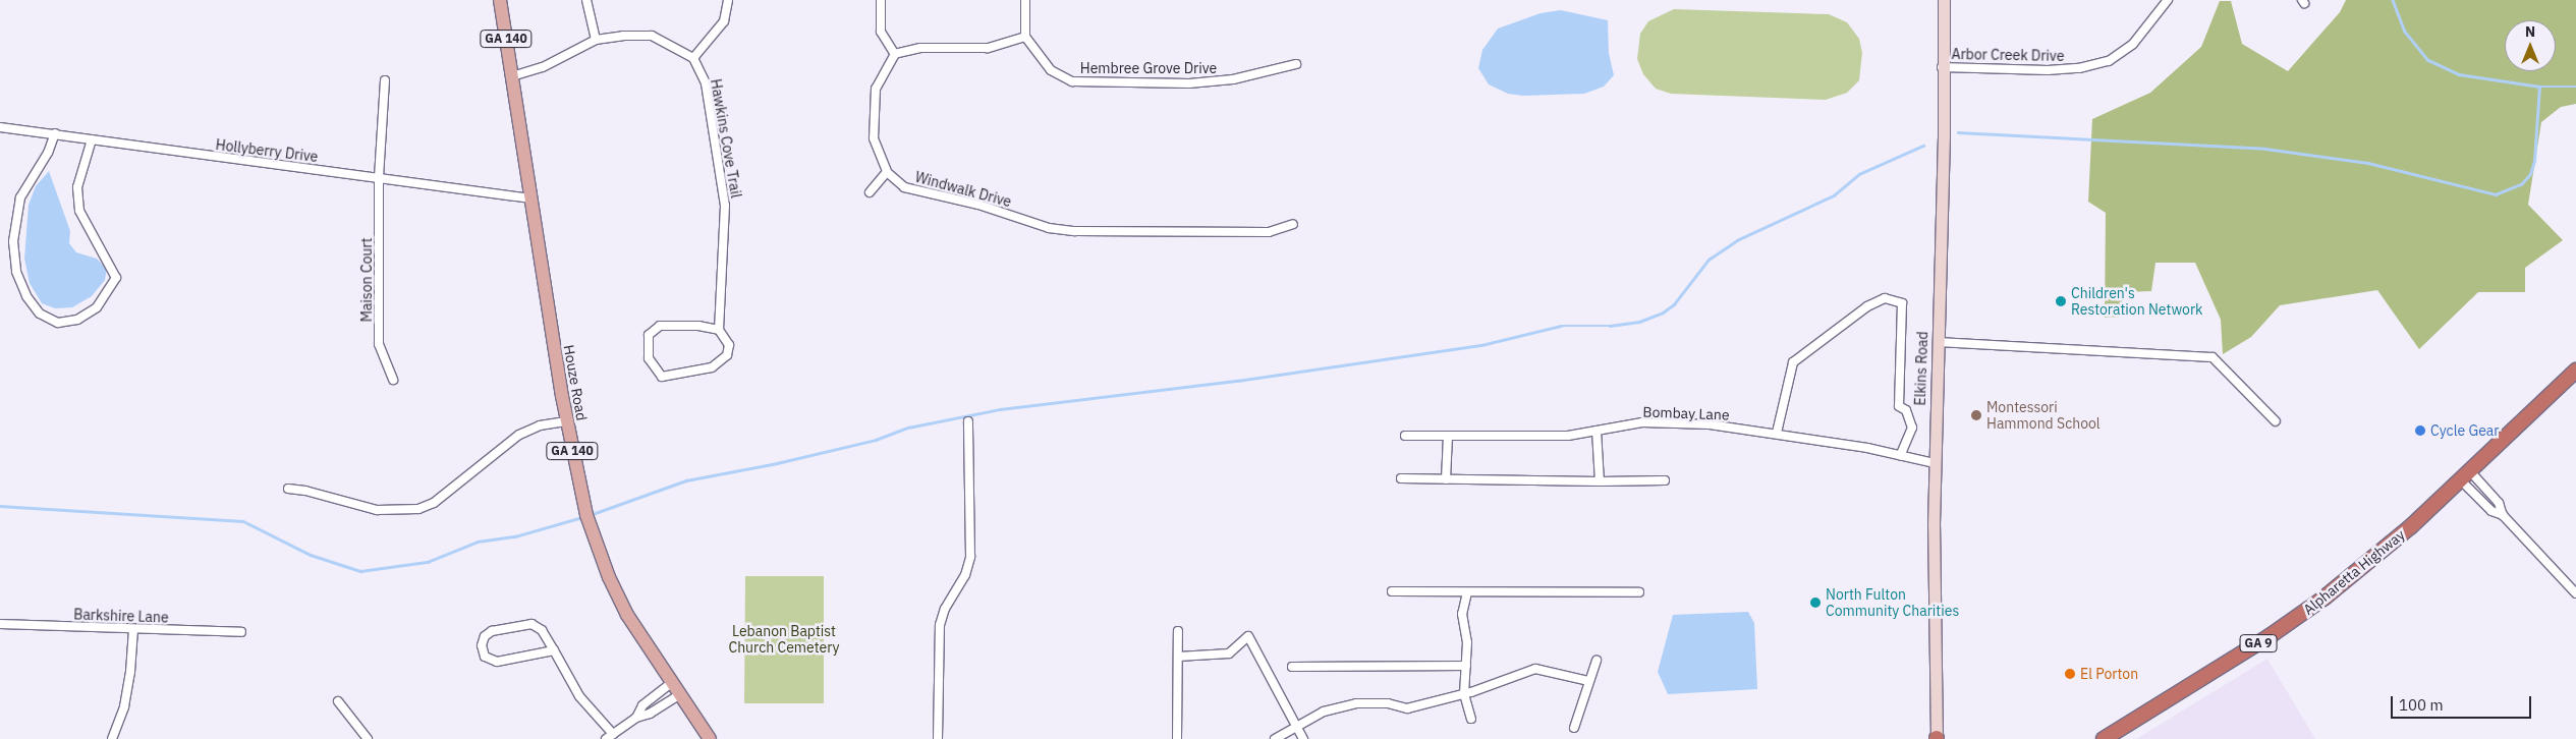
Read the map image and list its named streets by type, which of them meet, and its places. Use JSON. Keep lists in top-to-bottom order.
{
  "streets": {
    "highway": ["Alpharetta Highway", "GA 9"],
    "main road": ["GA 140", "Houze Road"],
    "street": [
      "Arbor Creek Drive",
      "Hembree Grove Drive",
      "Hawkins Cove Trail",
      "Hollyberry Drive",
      "Windwalk Drive",
      "Maison Court",
      "Elkins Road",
      "Bombay Lane",
      "Barkshire Lane"
    ]
  },
  "crossings": [
    ["Arbor Creek Drive", "Elkins Road"],
    ["Hollyberry Drive", "Maison Court"],
    ["Hollyberry Drive", "Houze Road"],
    ["Elkins Road", "Bombay Lane"]
  ],
  "parks": ["Lebanon Baptist Church Cemetery"],
  "places": [
    "Children's Restoration Network",
    "Montessori Hammond School",
    "Cycle Gear",
    "North Fulton Community Charities",
    "El Porton"
  ],
  "scale_bar": "100 m",
  "north": "top"
}
